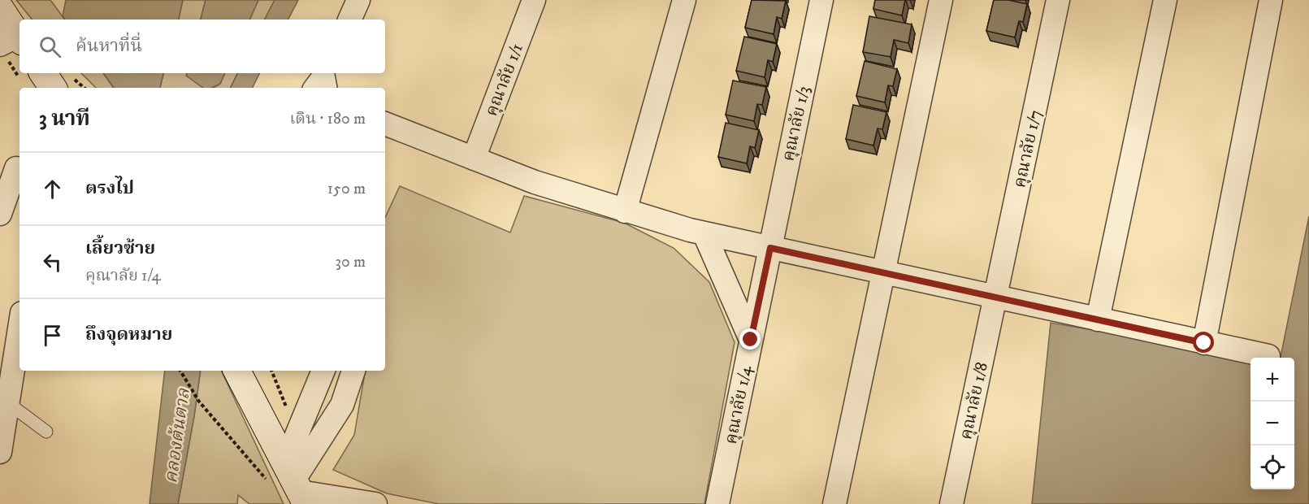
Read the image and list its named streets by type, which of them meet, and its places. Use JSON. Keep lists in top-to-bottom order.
{
  "streets": {
    "street": [
      "คุณาลัย 1/1",
      "คุณาลัย 1/3",
      "คุณาลัย 1/7",
      "คุณาลัย 1/8",
      "คุณาลัย 1/4"
    ]
  },
  "crossings": [
    ["คุณาลัย 1/3", "คุณาลัย 1/4"],
    ["คุณาลัย 1/7", "คุณาลัย 1/8"]
  ],
  "water": ["คลองต้นตาล"],
  "page": {
    "search": "ค้นหาที่นี่",
    "heading": ["3 นาที", "เดิน · 180 m"],
    "list": [
      ["ตรงไป", "150 m"],
      ["เลี้ยวซ้าย", "คุณาลัย 1/4", "30 m"],
      "ถึงจุดหมาย"
    ],
    "map_buttons": ["+", "−"]
  }
}
